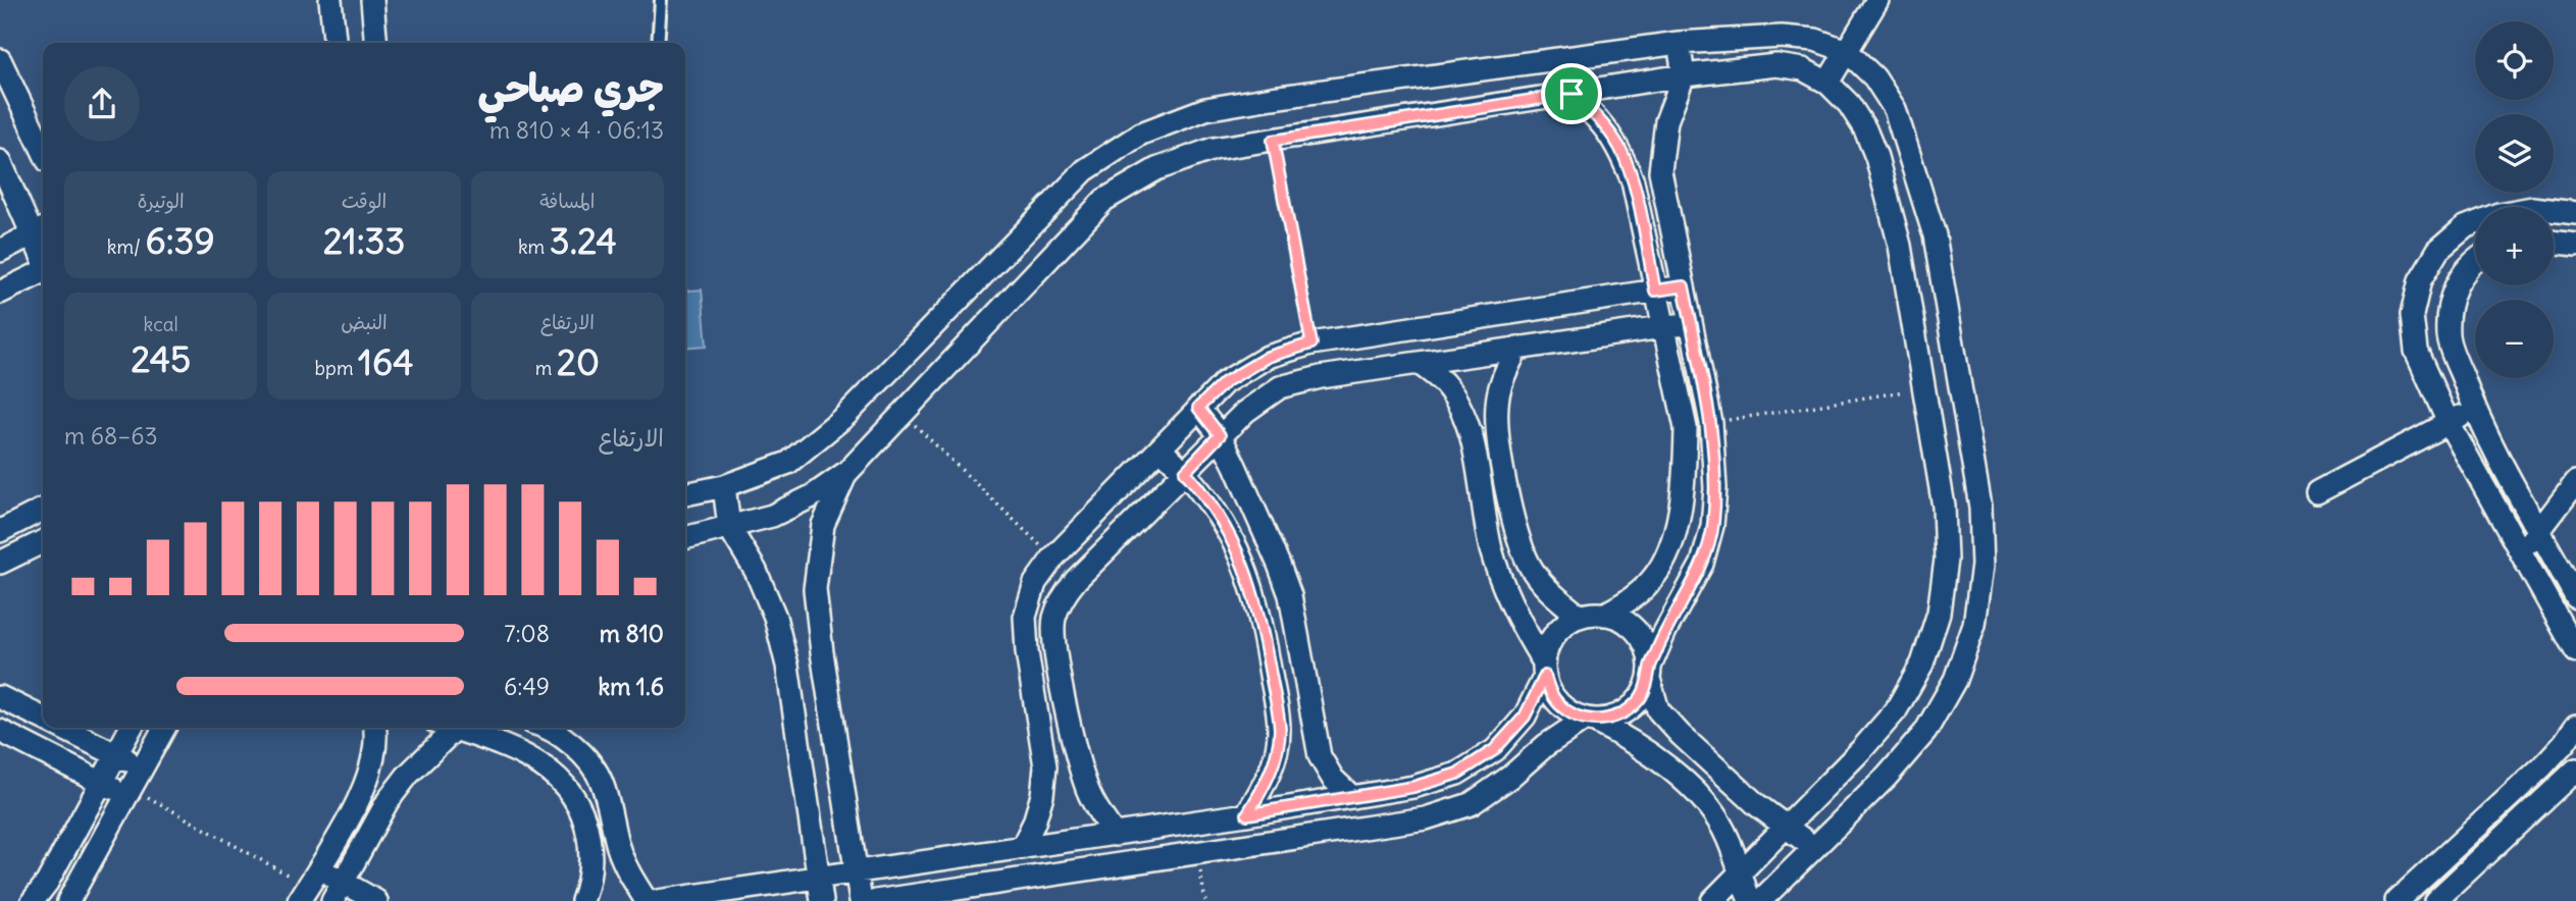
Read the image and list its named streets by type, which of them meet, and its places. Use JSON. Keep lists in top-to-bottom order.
{
  "page": {
    "map_buttons": ["+", "−"],
    "heading": ["جري صباحي", "06:13 · 4 × 810 m"],
    "stats": [
      ["المسافة", "3.24 km"],
      ["الوقت", "21:33"],
      ["الوتيرة", "6:39 /km"],
      ["الارتفاع", "20 m"],
      ["النبض", "164 bpm"],
      ["kcal", "245"]
    ],
    "chart": ["الارتفاع", "63–68 m"],
    "list": [
      {
        "name": "810 m",
        "note": "7:08"
      },
      {
        "name": "1.6 km",
        "note": "6:49"
      }
    ]
  }
}
